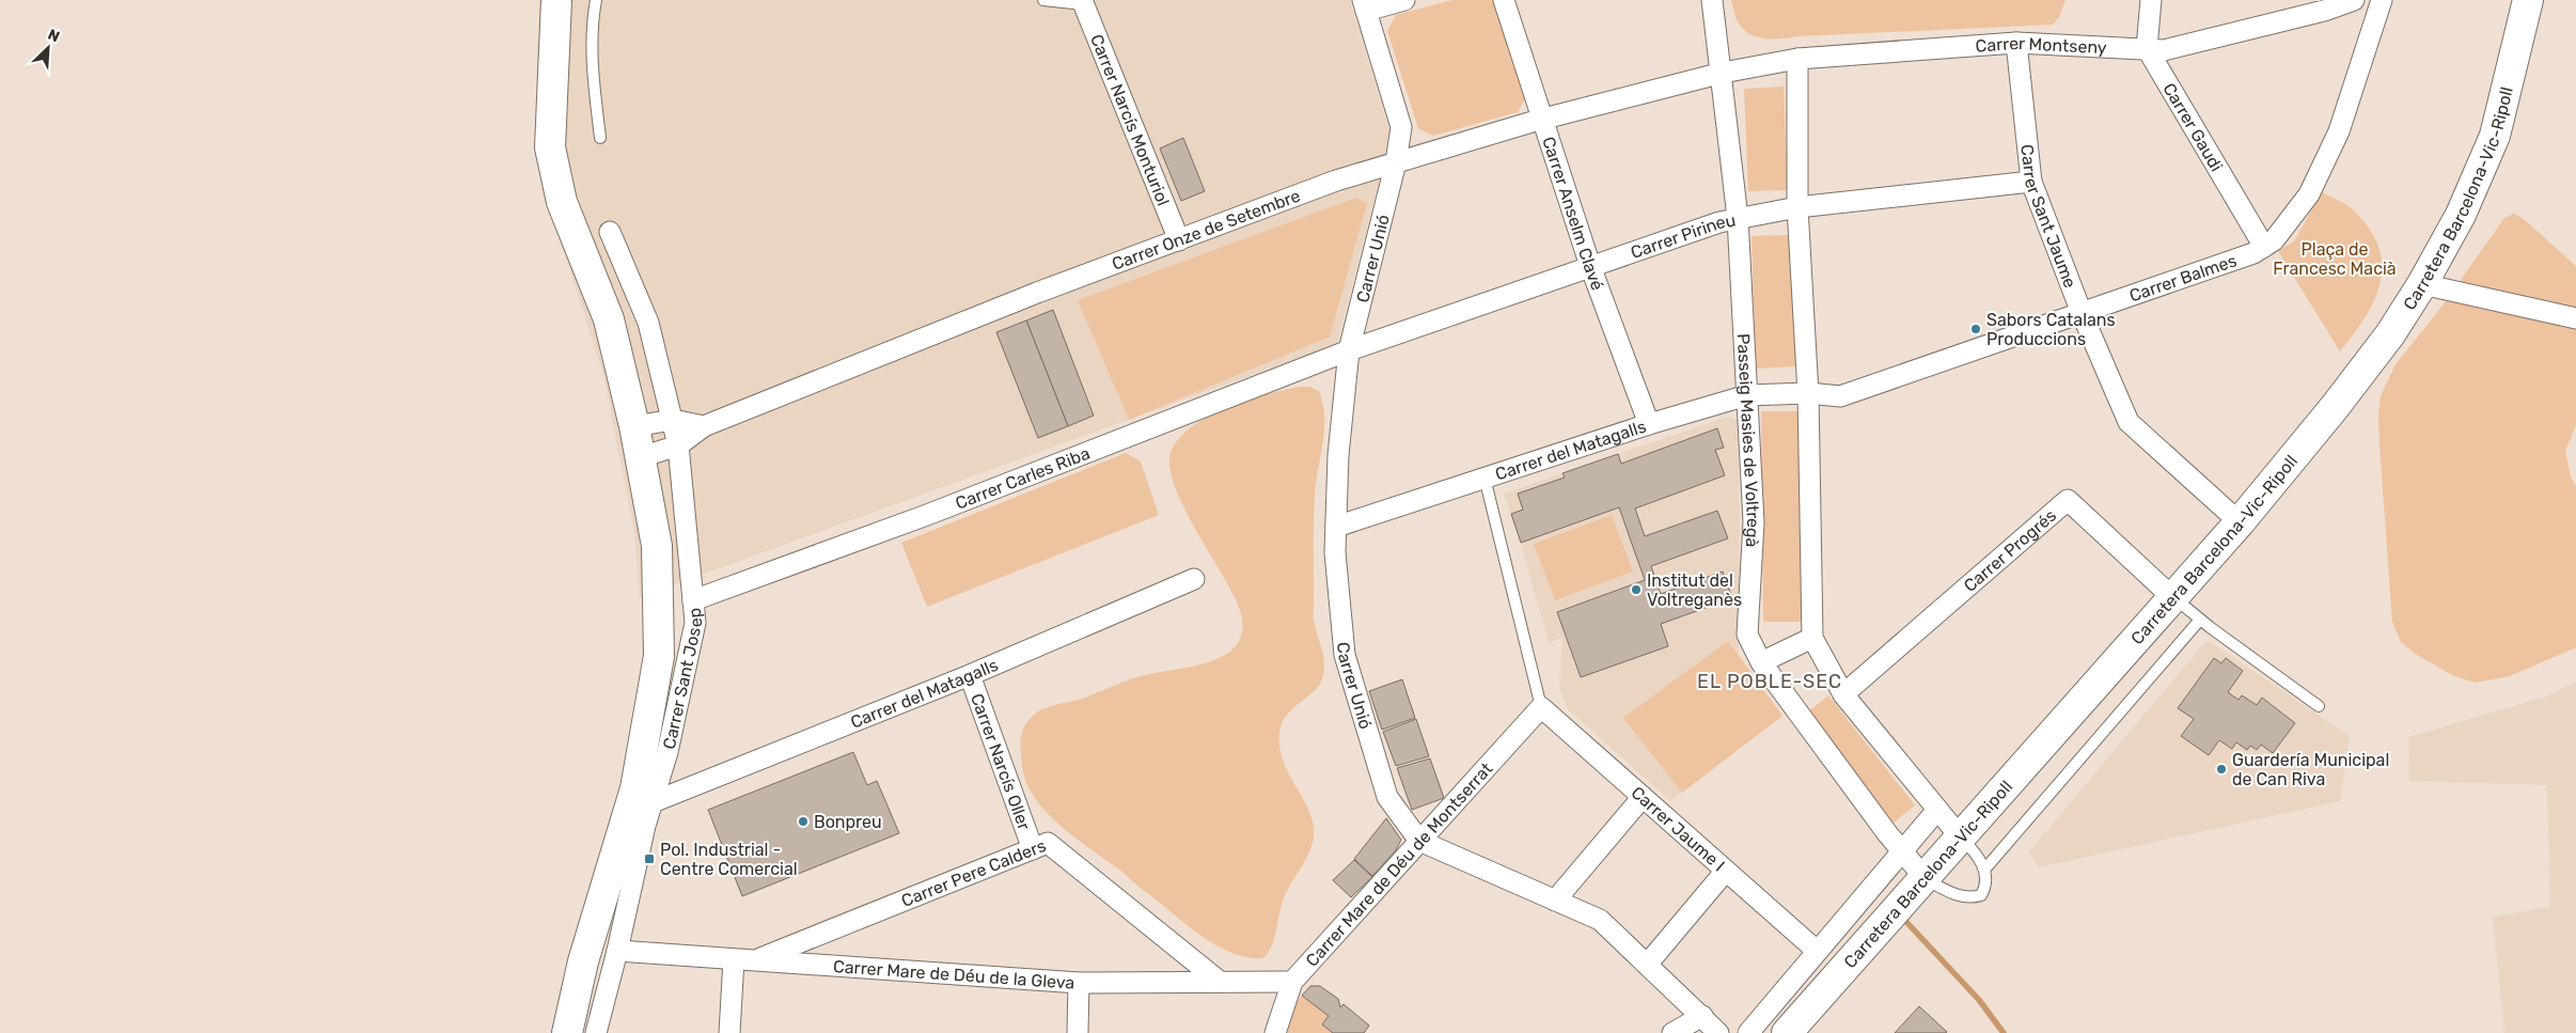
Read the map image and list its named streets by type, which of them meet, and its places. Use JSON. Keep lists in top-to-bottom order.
{
  "streets": {
    "street": [
      "Carrer Montseny",
      "Carrer Narcís Monturiol",
      "Carrer Gaudi",
      "Carretera Barcelona-Vic-Ripoll",
      "Carrer Anselm Clavé",
      "Carrer Sant Jaume",
      "Carrer Onze de Setembre",
      "Carrer Pirineu",
      "Carrer Unió",
      "Carrer Balmes",
      "Passeig Masies de Voltregà",
      "Carrer del Matagalls",
      "Carrer Carles Riba",
      "Carrer Progrés",
      "Carrer Sant Josep",
      "Carrer Narcís Oller",
      "Carrer Jaume I",
      "Carrer Mare de Déu de Montserrat",
      "Carrer Pere Calders",
      "Carrer Mare de Déu de la Gleva"
    ]
  },
  "crossings": [
    ["Carrer Montseny", "Carrer Gaudi"],
    ["Carrer Montseny", "Carrer Sant Jaume"],
    ["Carrer Montseny", "Carrer Onze de Setembre"],
    ["Carrer Montseny", "Passeig Masies de Voltregà"],
    ["Carrer Narcís Monturiol", "Carrer Onze de Setembre"],
    ["Carrer Gaudi", "Carrer Balmes"],
    ["Carretera Barcelona-Vic-Ripoll", "Carrer Sant Jaume"],
    ["Carretera Barcelona-Vic-Ripoll", "Passeig Masies de Voltregà"],
    ["Carretera Barcelona-Vic-Ripoll", "Carrer Progrés"],
    ["Carrer Anselm Clavé", "Carrer Onze de Setembre"],
    ["Carrer Anselm Clavé", "Carrer Pirineu"],
    ["Carrer Anselm Clavé", "Carrer del Matagalls"],
    ["Carrer Sant Jaume", "Carrer Pirineu"],
    ["Carrer Sant Jaume", "Carrer Balmes"],
    ["Carrer Onze de Setembre", "Carrer Unió"],
    ["Carrer Onze de Setembre", "Passeig Masies de Voltregà"],
    ["Carrer Onze de Setembre", "Carrer Sant Josep"],
    ["Carrer Pirineu", "Carrer Unió"],
    ["Carrer Pirineu", "Passeig Masies de Voltregà"],
    ["Carrer Pirineu", "Carrer Carles Riba"],
    ["Carrer Unió", "Carrer del Matagalls"],
    ["Carrer Unió", "Carrer Carles Riba"],
    ["Carrer Unió", "Carrer Mare de Déu de Montserrat"],
    ["Carrer Balmes", "Carrer del Matagalls"],
    ["Passeig Masies de Voltregà", "Carrer del Matagalls"],
    ["Carrer del Matagalls", "Carrer Sant Josep"],
    ["Carrer del Matagalls", "Carrer Narcís Oller"],
    ["Carrer Carles Riba", "Carrer Sant Josep"],
    ["Carrer Sant Josep", "Carrer Mare de Déu de la Gleva"],
    ["Carrer Narcís Oller", "Carrer Pere Calders"],
    ["Carrer Jaume I", "Carrer Mare de Déu de Montserrat"],
    ["Carrer Mare de Déu de Montserrat", "Carrer Mare de Déu de la Gleva"],
    ["Carrer Pere Calders", "Carrer Mare de Déu de la Gleva"]
  ],
  "districts": ["EL POBLE-SEC"],
  "parks": ["Plaça de Francesc Macià"],
  "places": {
    "other": [
      "Sabors Catalans Produccions",
      "Institut del Voltreganès",
      "Guardería Municipal de Can Riva",
      "Bonpreu"
    ],
    "transit": ["Pol. Industrial - Centre Comercial"]
  },
  "north": "top right"
}
